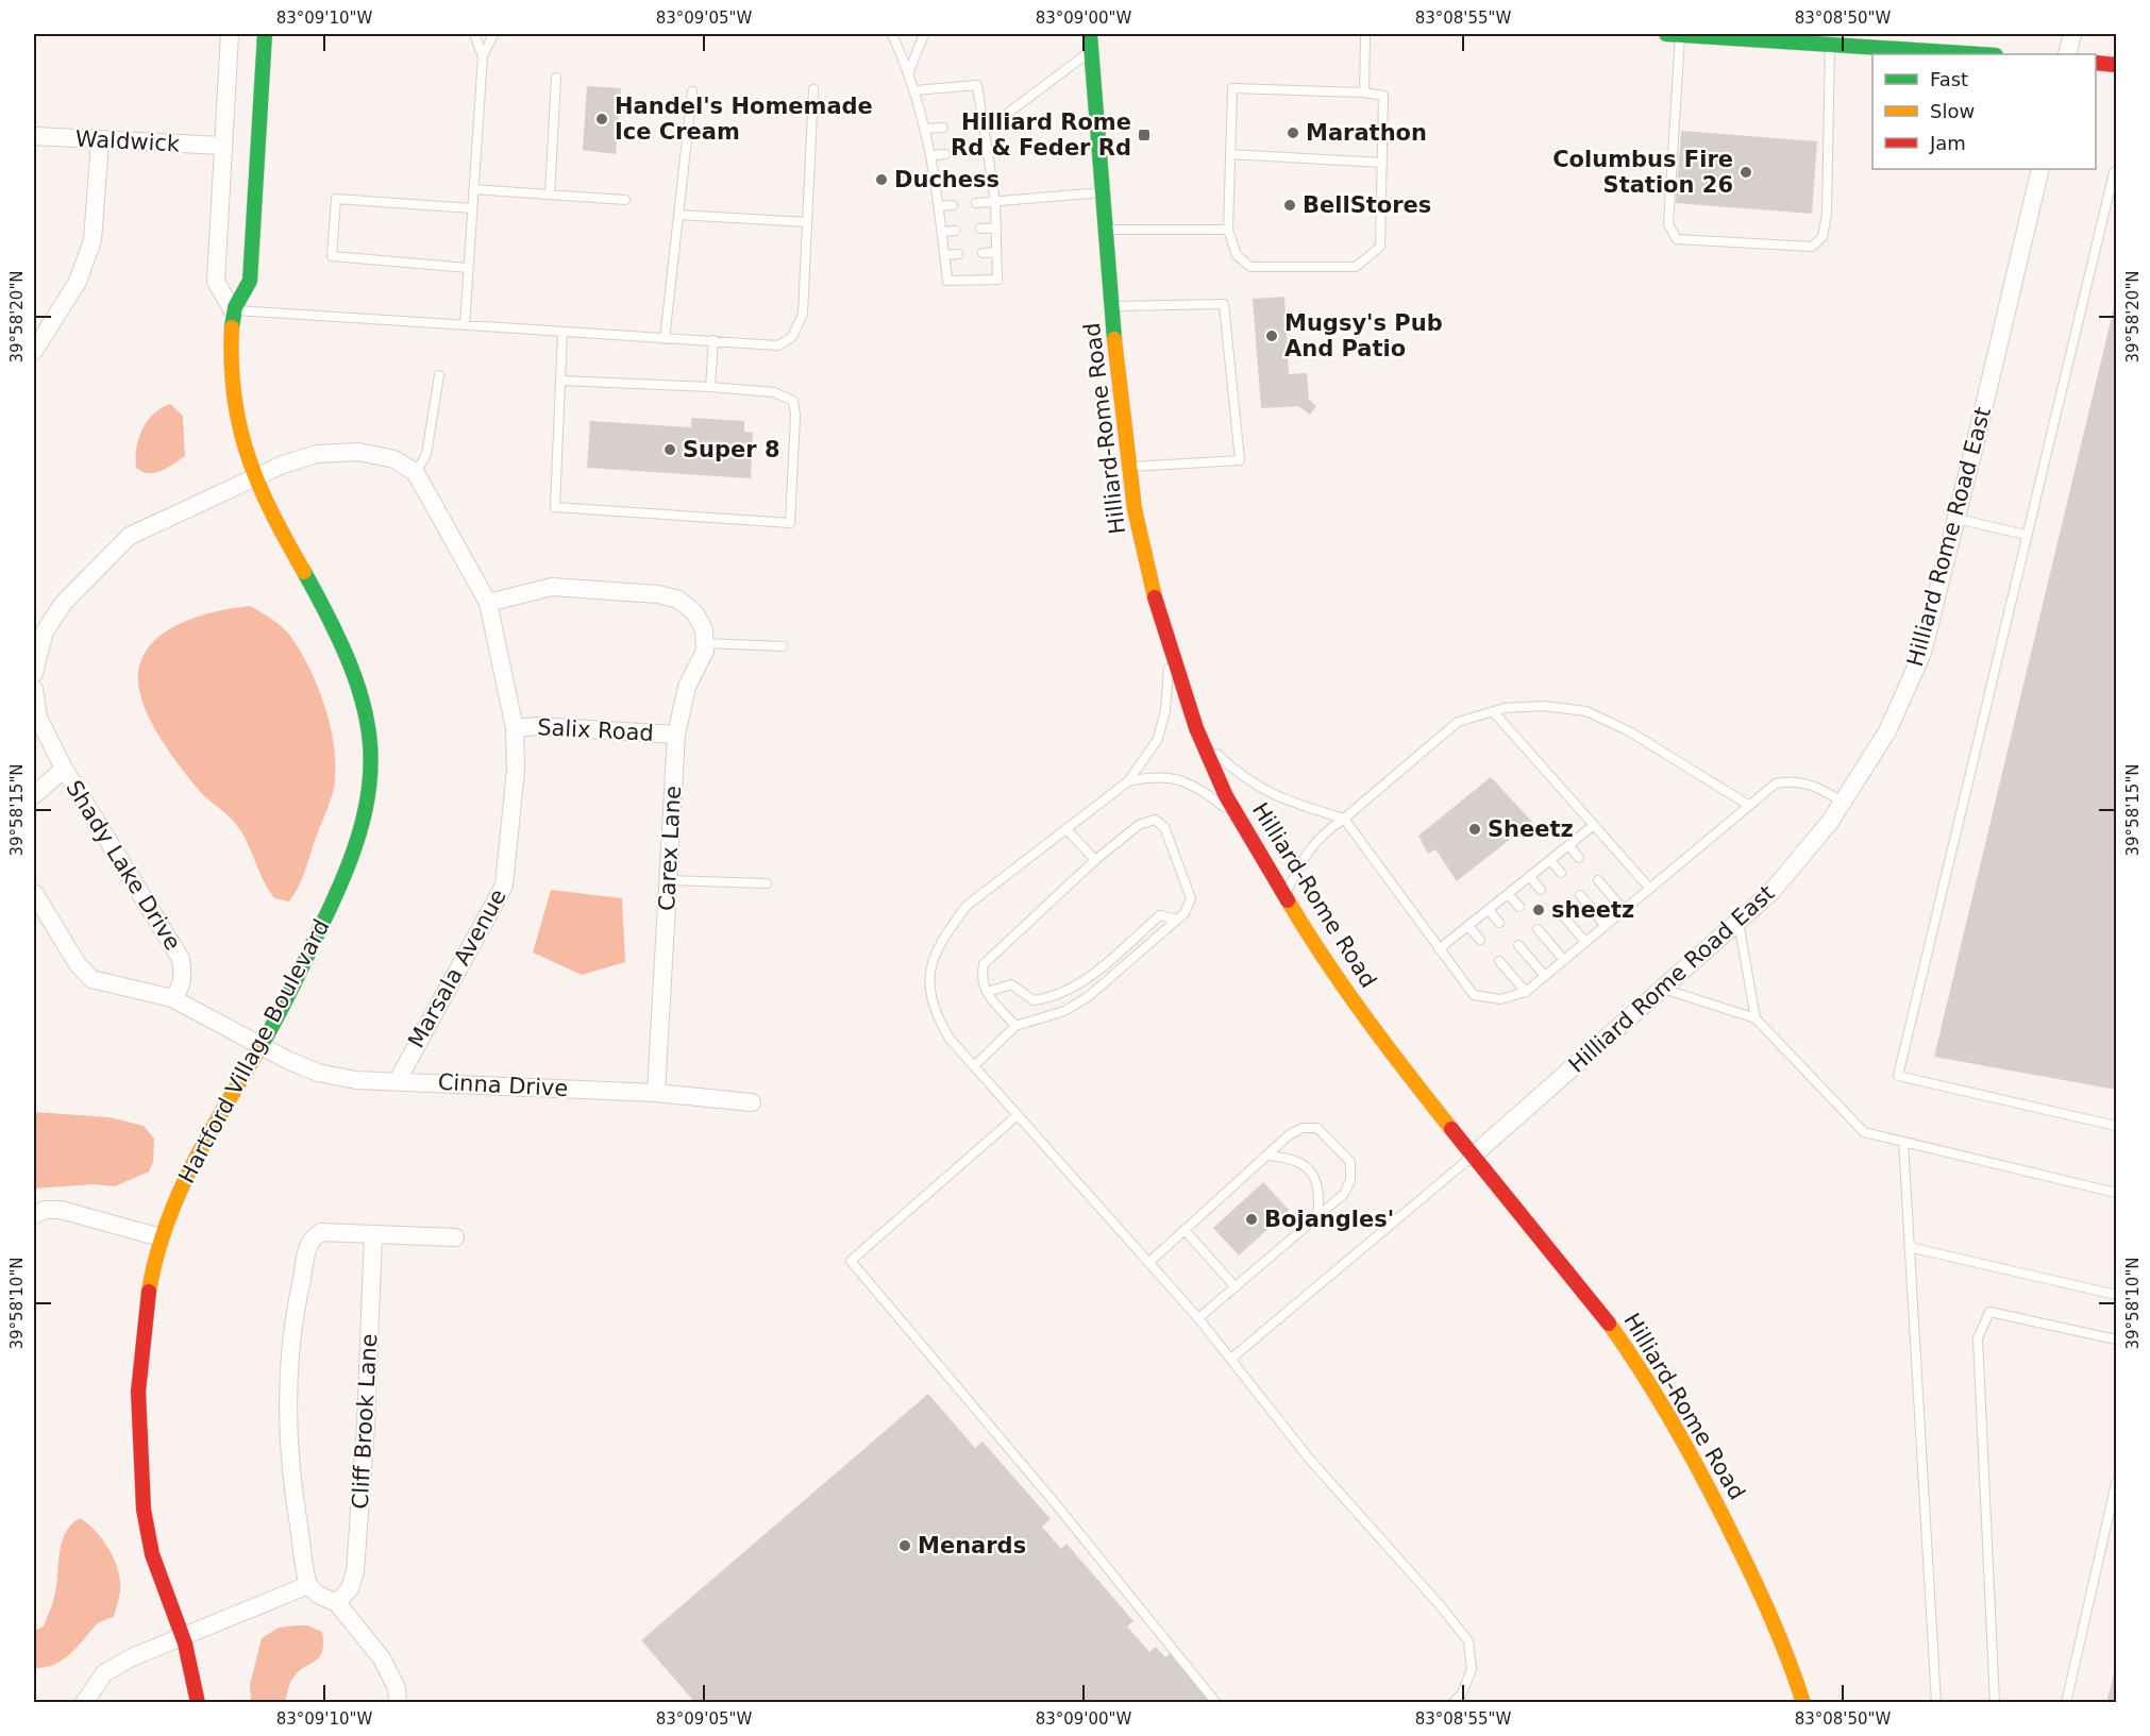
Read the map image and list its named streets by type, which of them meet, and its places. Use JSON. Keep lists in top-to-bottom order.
{
  "streets": {
    "main road": ["Hilliard-Rome Road", "Hartford Village Boulevard"],
    "street": [
      "Waldwick",
      "Hilliard Rome Road East",
      "Salix Road",
      "Carex Lane",
      "Shady Lake Drive",
      "Marsala Avenue",
      "Cinna Drive",
      "Cliff Brook Lane"
    ]
  },
  "crossings": [
    ["Hilliard-Rome Road", "Hilliard Rome Road East"],
    ["Salix Road", "Carex Lane"],
    ["Salix Road", "Marsala Avenue"],
    ["Carex Lane", "Cinna Drive"],
    ["Marsala Avenue", "Cinna Drive"],
    ["Hartford Village Boulevard", "Cinna Drive"]
  ],
  "places": {
    "other": [
      "Handel's Homemade Ice Cream",
      "Marathon",
      "Columbus Fire Station 26",
      "Duchess",
      "BellStores",
      "Mugsy's Pub And Patio",
      "Super 8",
      "Sheetz",
      "sheetz",
      "Bojangles'",
      "Menards"
    ],
    "transit": ["Hilliard Rome Rd & Feder Rd"]
  },
  "legend": ["Fast", "Slow", "Jam"],
  "coordinates": [
    "83°09'10\"W",
    "83°09'05\"W",
    "83°09'00\"W",
    "83°08'55\"W",
    "83°08'50\"W",
    "39°58'20\"N",
    "39°58'15\"N",
    "39°58'10\"N"
  ]
}
